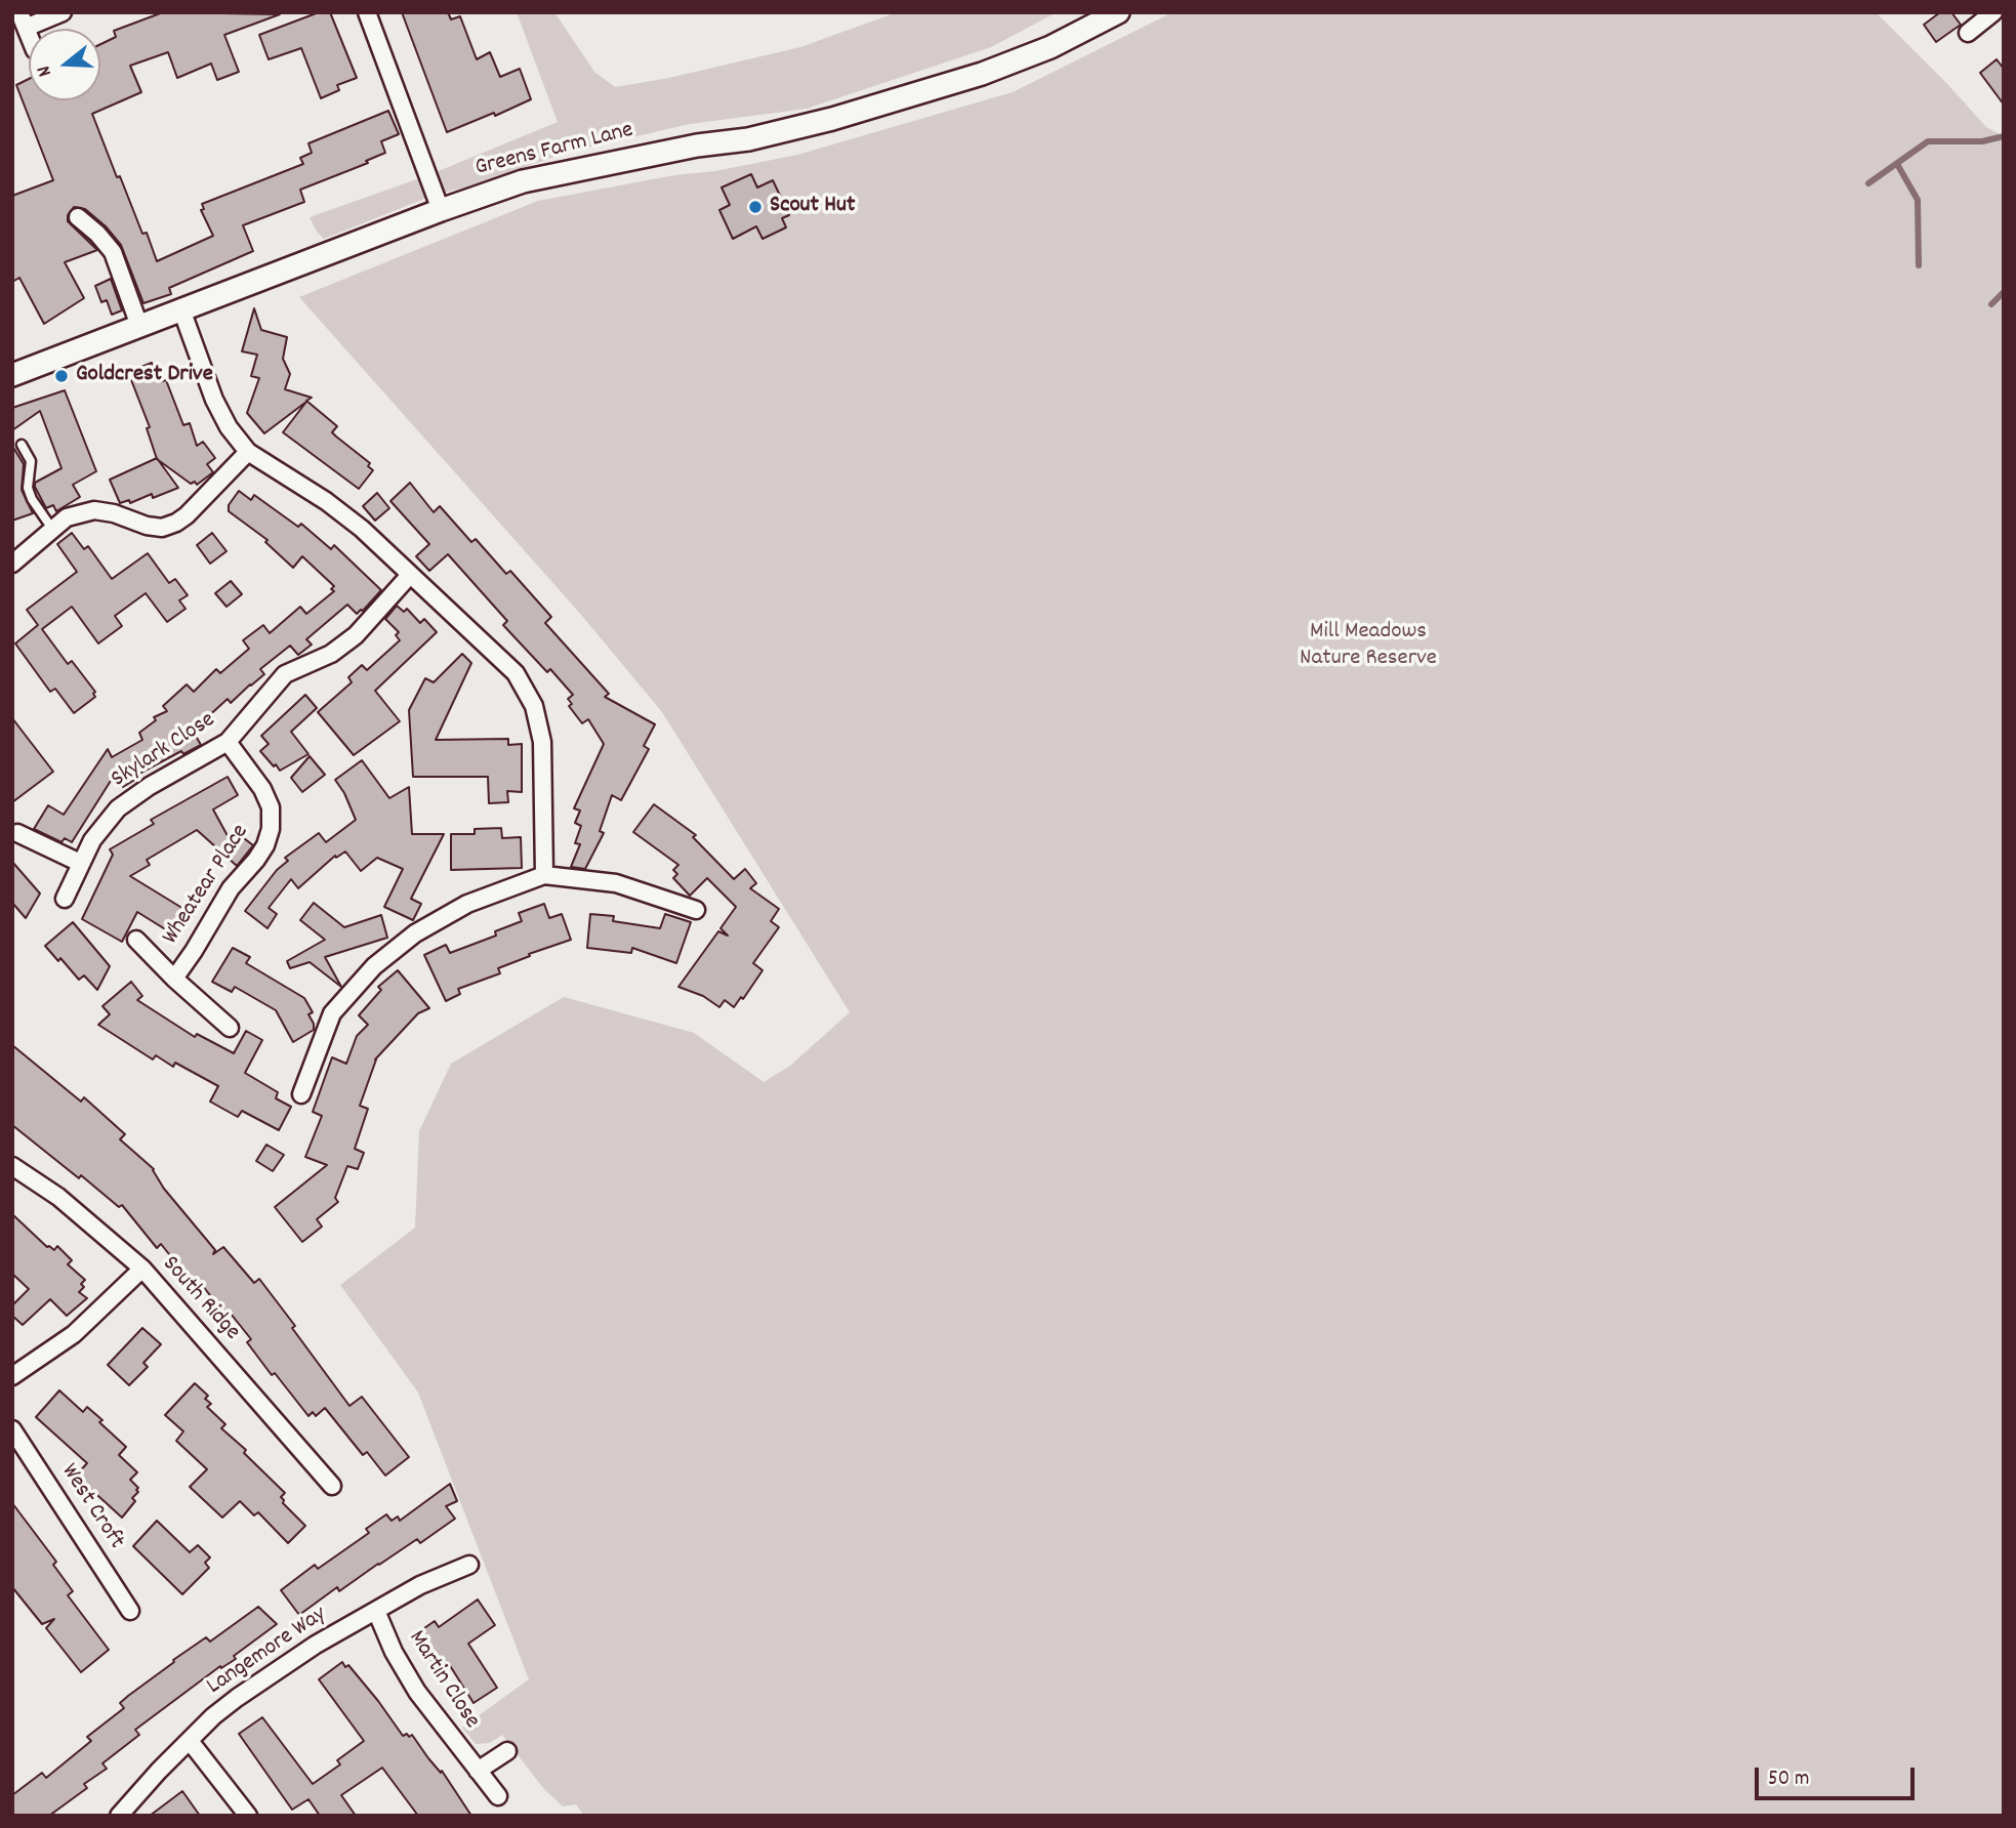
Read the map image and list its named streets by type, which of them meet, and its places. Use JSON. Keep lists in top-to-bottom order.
{
  "streets": {
    "street": [
      "Greens Farm Lane",
      "Skylark Close",
      "Wheatear Place",
      "South Ridge",
      "West Croft",
      "Langemore Way",
      "Martin Close"
    ]
  },
  "crossings": [
    ["Skylark Close", "Wheatear Place"],
    ["Langemore Way", "Martin Close"]
  ],
  "parks": ["Mill Meadows Nature Reserve"],
  "places": ["Scout Hut", "Goldcrest Drive"],
  "scale_bar": "50 m",
  "north": "left"
}
